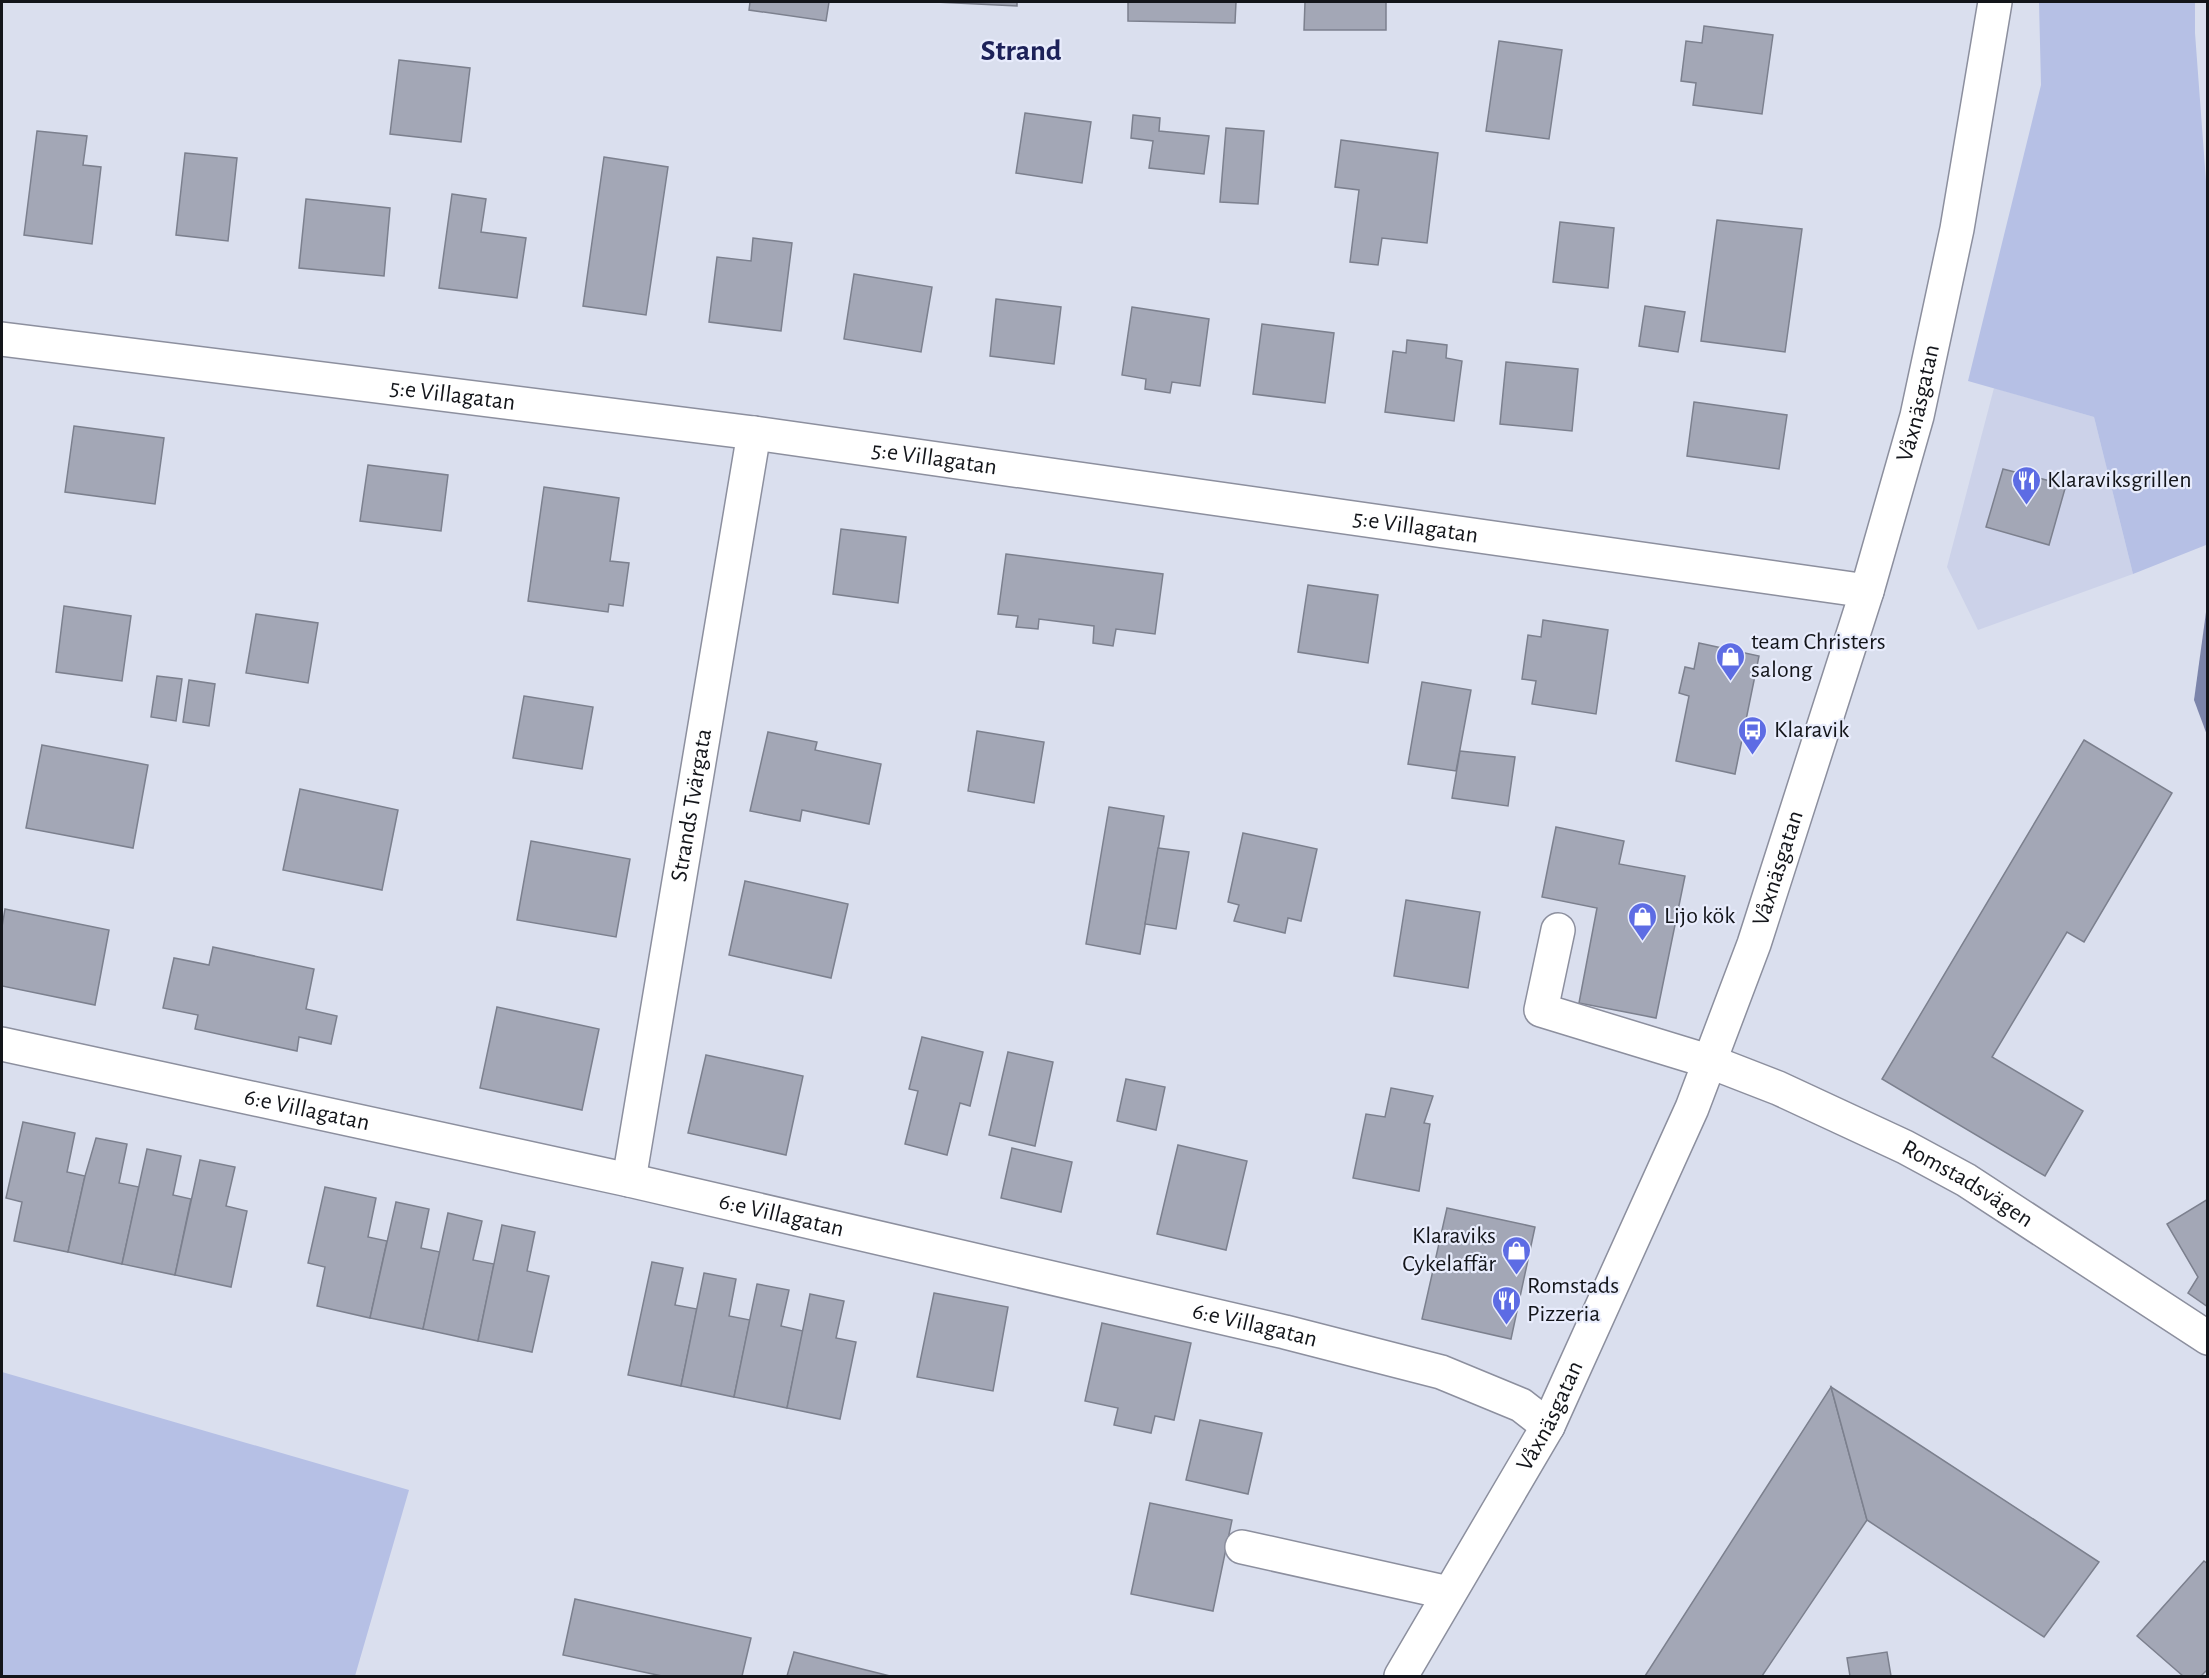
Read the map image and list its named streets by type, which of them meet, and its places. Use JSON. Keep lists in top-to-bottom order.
{
  "streets": {
    "street": [
      "5:e Villagatan",
      "Våxnäsgatan",
      "Strands Tvärgata",
      "6:e Villagatan",
      "Romstadsvägen"
    ]
  },
  "crossings": [
    ["5:e Villagatan", "Våxnäsgatan"],
    ["5:e Villagatan", "Strands Tvärgata"],
    ["Våxnäsgatan", "6:e Villagatan"],
    ["Våxnäsgatan", "Romstadsvägen"],
    ["Strands Tvärgata", "6:e Villagatan"]
  ],
  "districts": ["Strand"],
  "places": {
    "restaurant": ["Klaraviksgrillen", "Romstads Pizzeria"],
    "shop": ["team Christers salong", "Lijo kök", "Klaraviks Cykelaffär"],
    "bus stop": ["Klaravik"]
  }
}
